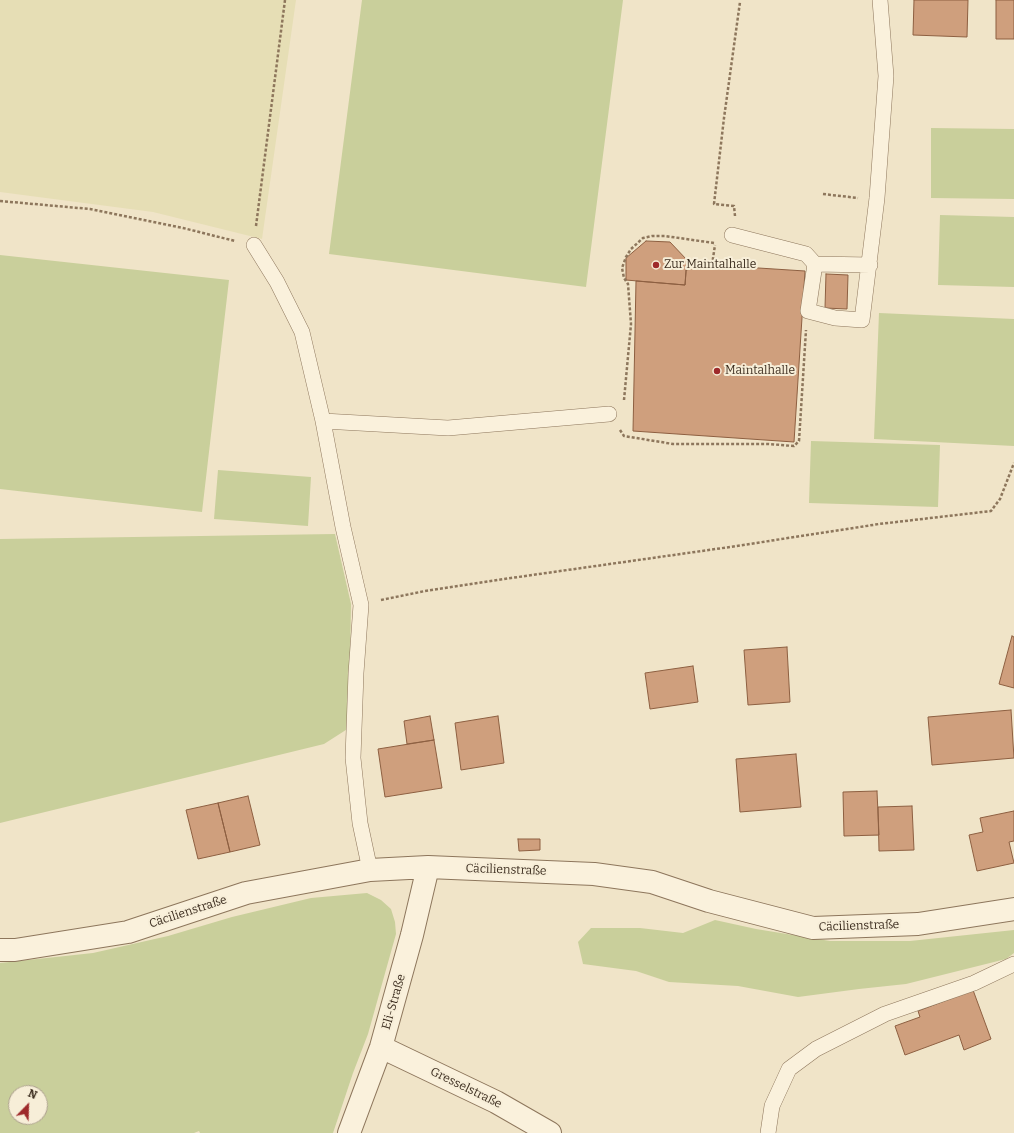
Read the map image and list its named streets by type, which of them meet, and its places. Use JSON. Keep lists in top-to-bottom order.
{
  "streets": {
    "street": ["Cäcilienstraße", "Eli-Straße", "Gresselstraße"]
  },
  "crossings": [
    ["Cäcilienstraße", "Eli-Straße"],
    ["Eli-Straße", "Gresselstraße"]
  ],
  "places": ["Zur Maintalhalle", "Maintalhalle"],
  "north": "top right"
}
